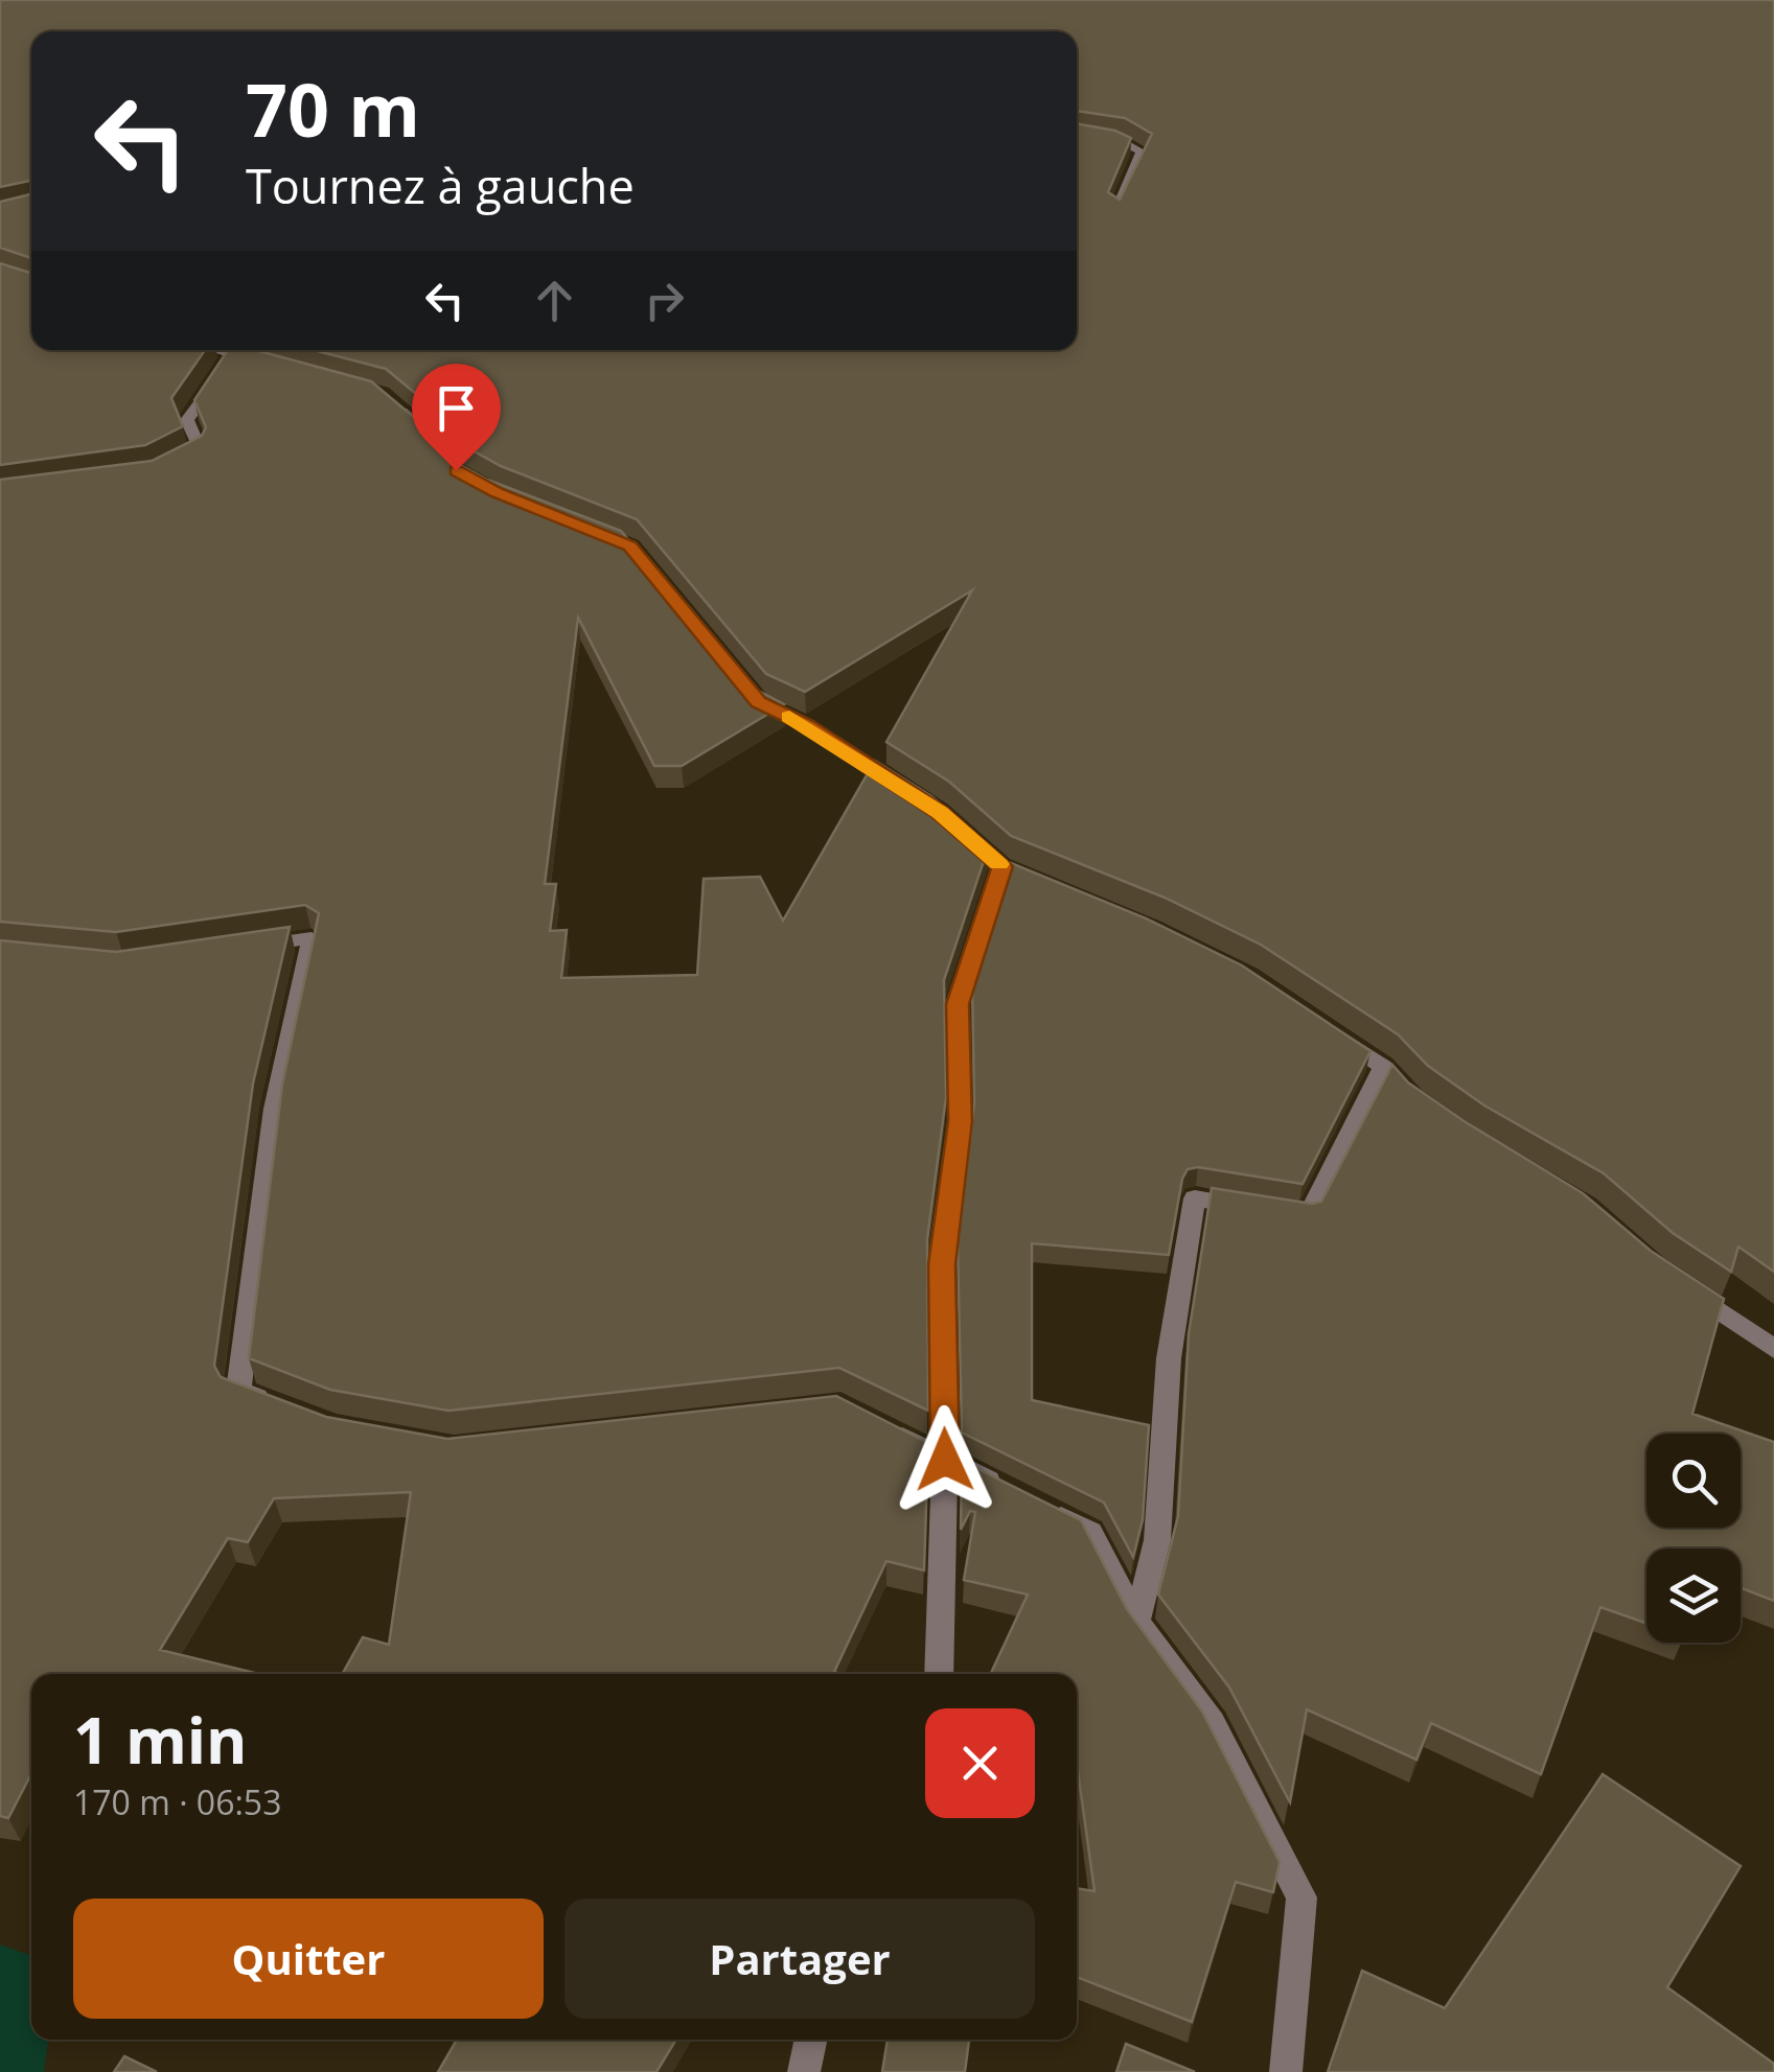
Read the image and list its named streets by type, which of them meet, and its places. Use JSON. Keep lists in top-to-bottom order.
{
  "page": {
    "turn": ["70 m", "Tournez à gauche"],
    "heading": ["1 min", "170 m · 06:53"],
    "buttons": ["Quitter", "Partager"]
  }
}
